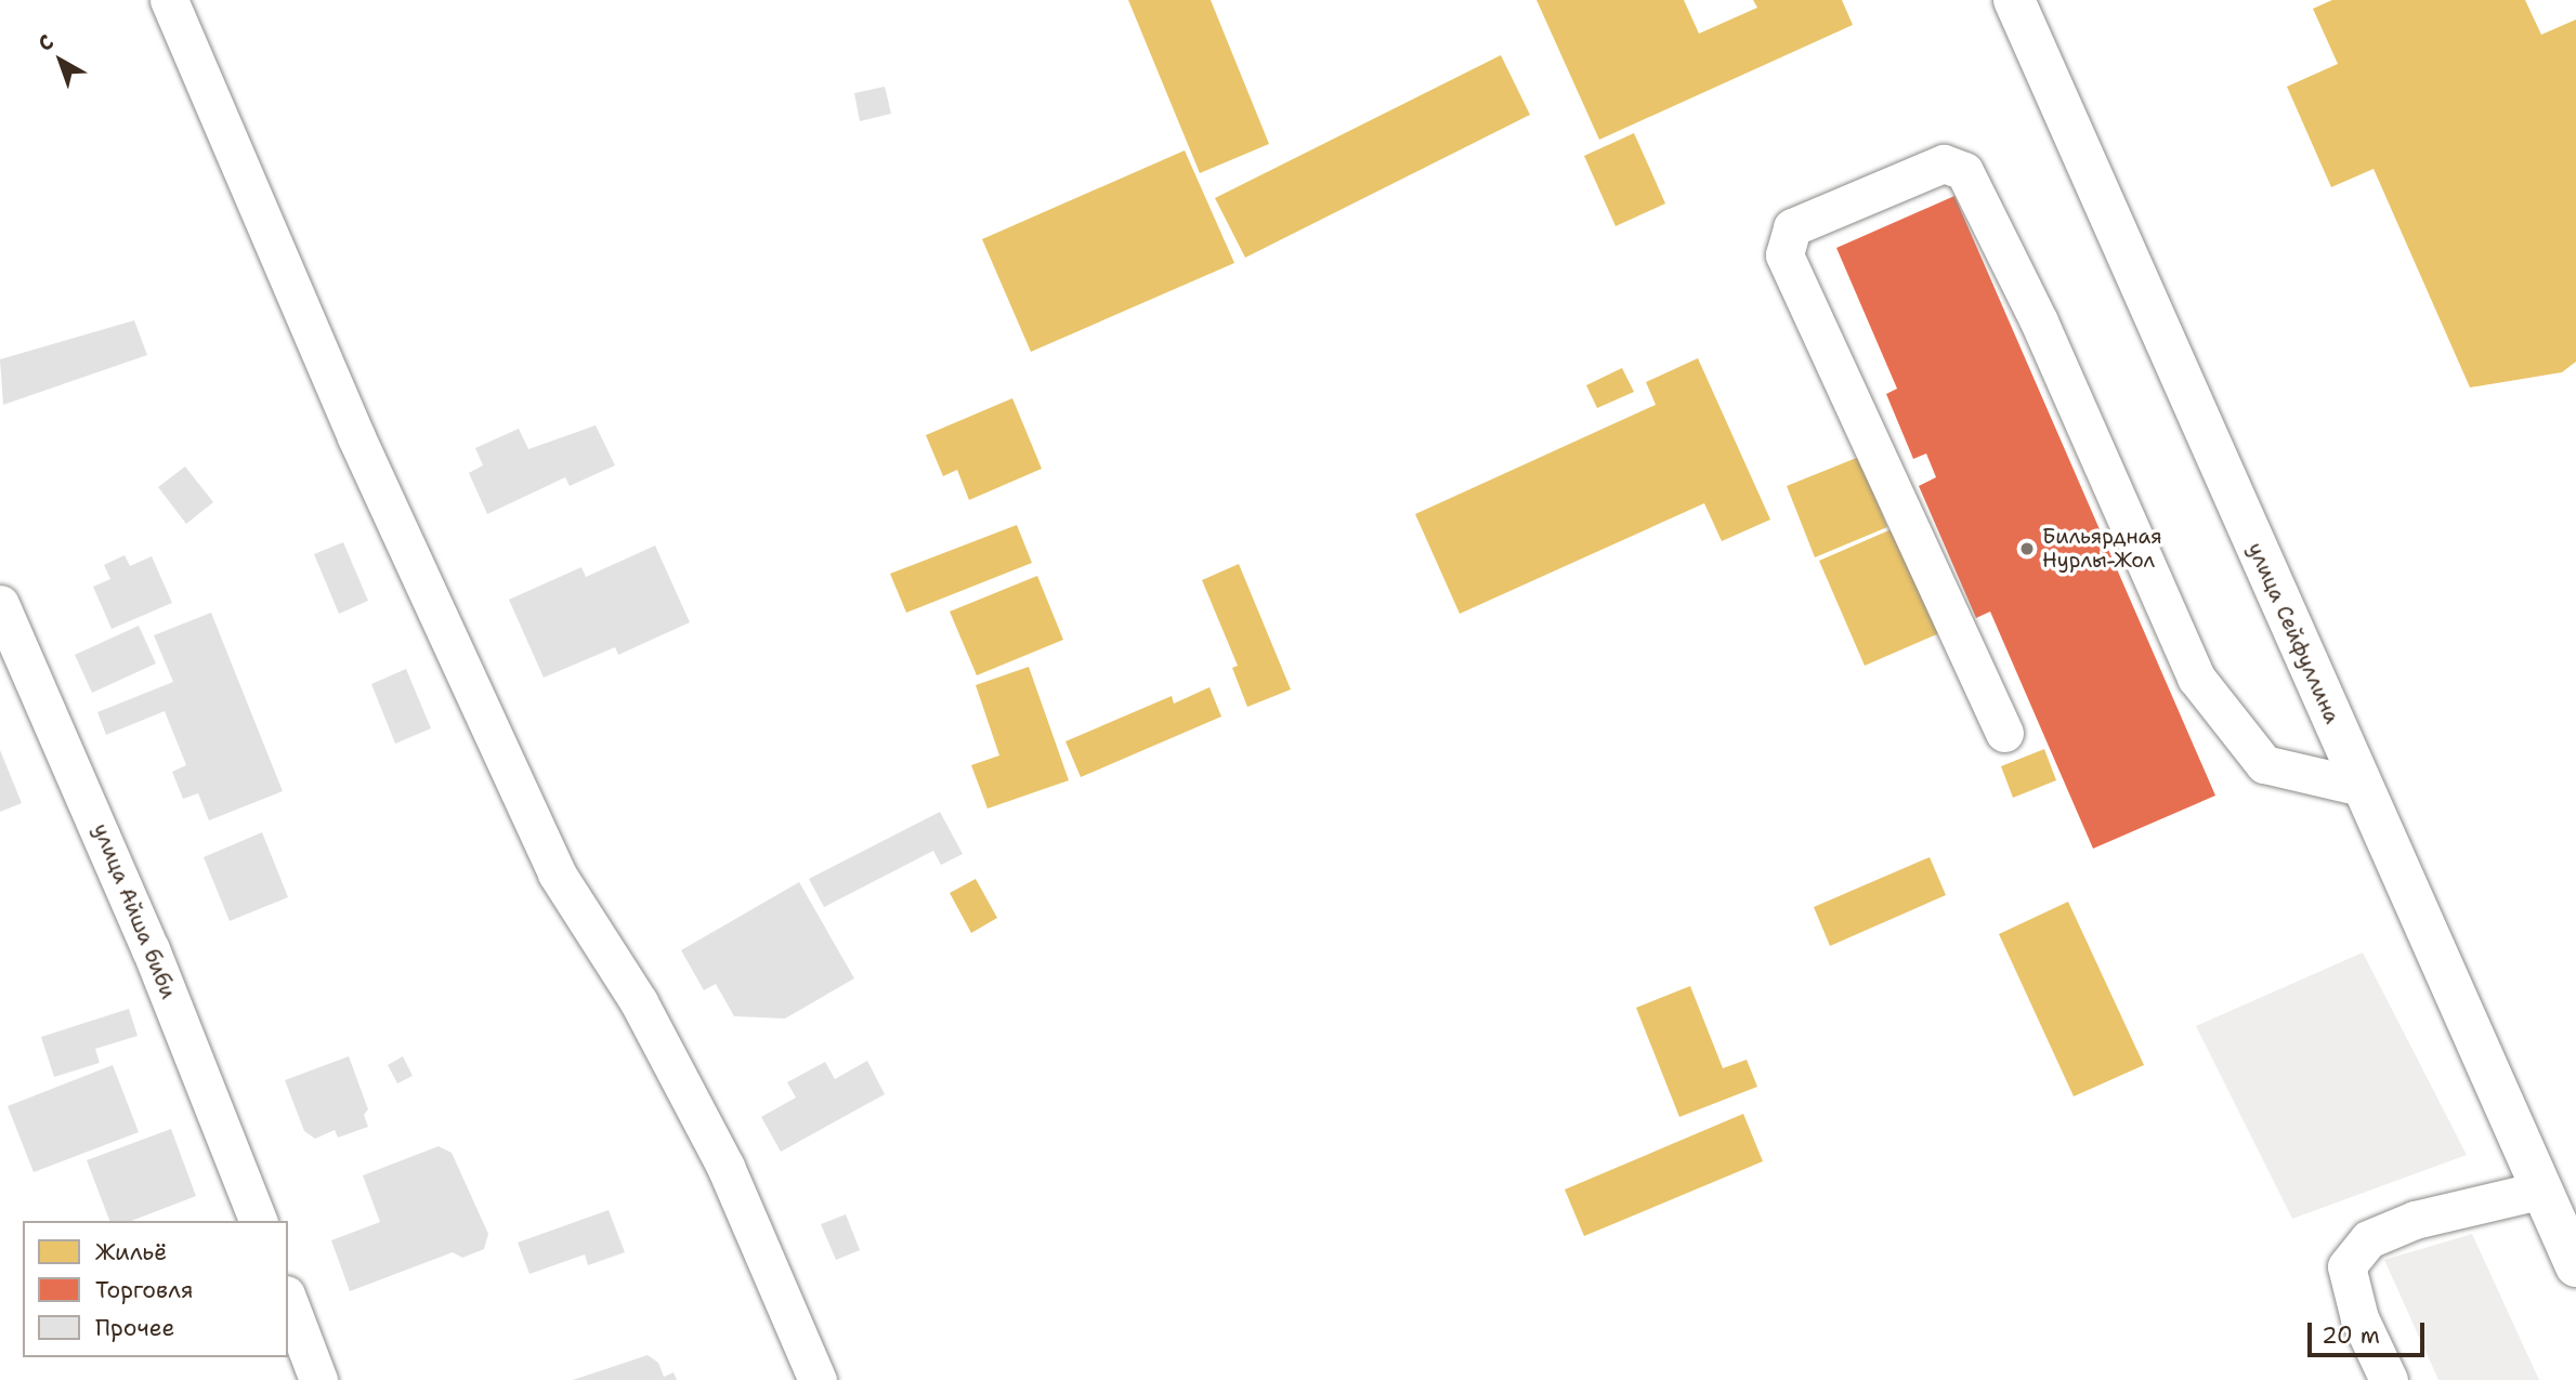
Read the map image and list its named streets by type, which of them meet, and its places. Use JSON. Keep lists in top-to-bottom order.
{
  "streets": {
    "main road": ["улица Сейфуллина"],
    "street": ["улица Айша биби"]
  },
  "places": ["Бильярдная Нурлы-Жол"],
  "legend": ["Жильё", "Торговля", "Прочее"],
  "scale_bar": "20 m",
  "north": "top left"
}
